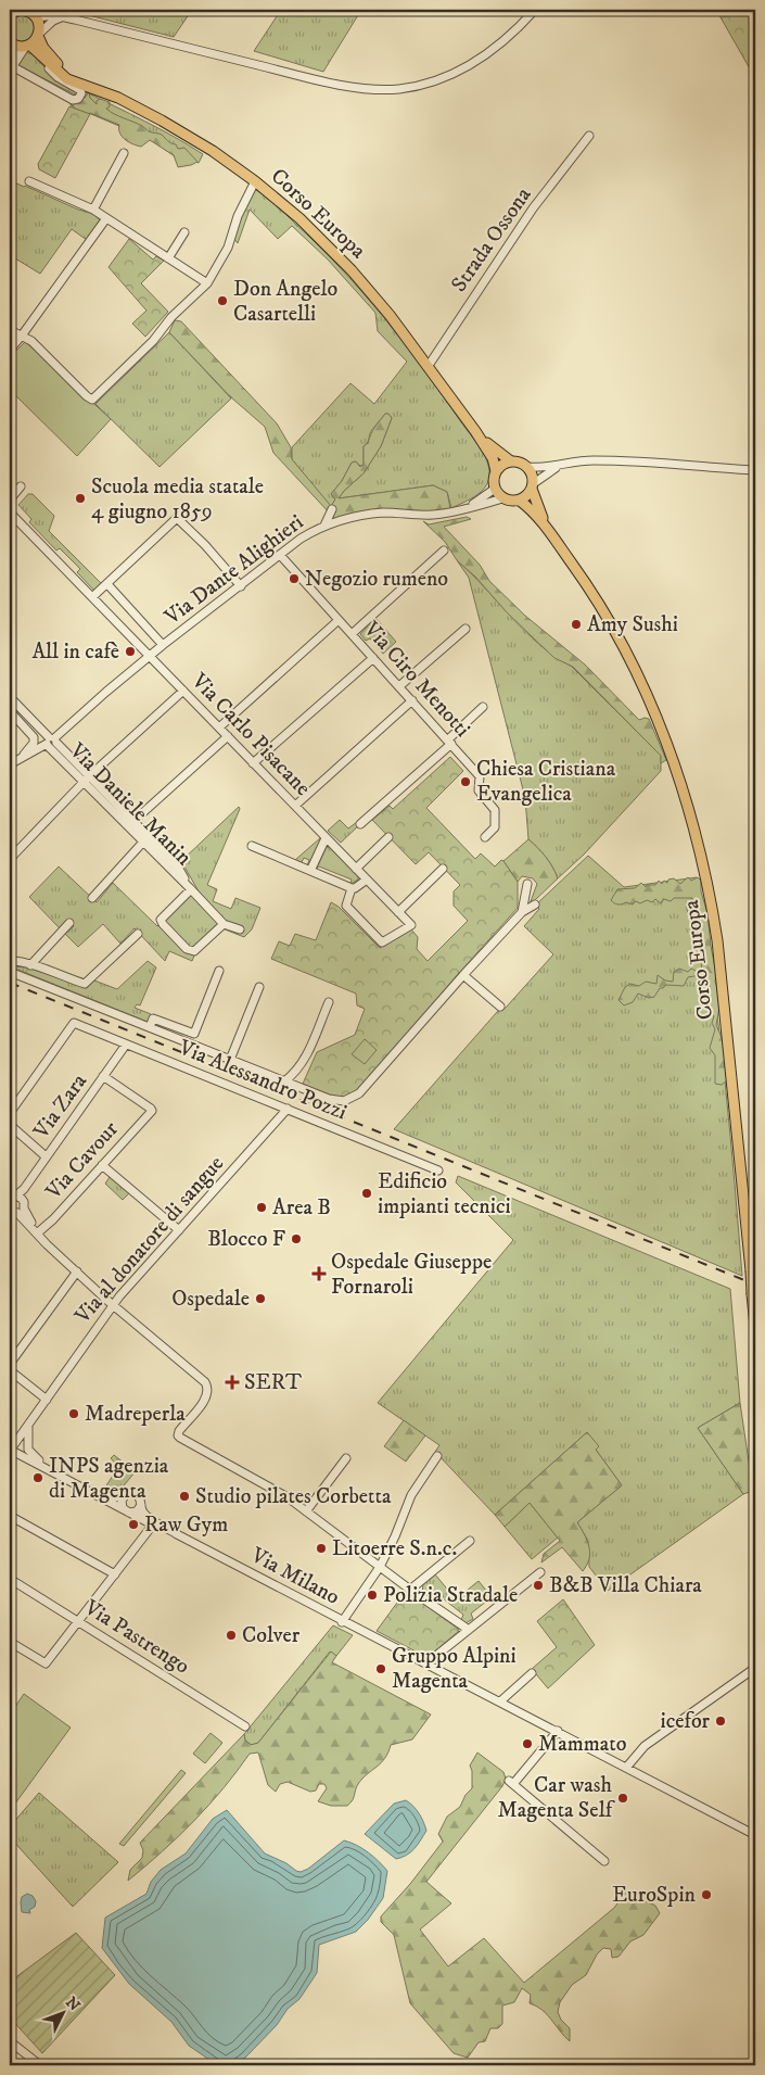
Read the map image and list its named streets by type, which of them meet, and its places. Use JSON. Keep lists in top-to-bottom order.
{
  "streets": {
    "main road": ["Corso Europa"],
    "street": [
      "Strada Ossona",
      "Via Dante Alighieri",
      "Via Ciro Menotti",
      "Via Carlo Pisacane",
      "Via Daniele Manin",
      "Via Alessandro Pozzi",
      "Via Zara",
      "Via Cavour",
      "Via al donatore di sangue",
      "Via Milano",
      "Via Pastrengo"
    ]
  },
  "crossings": [
    ["Corso Europa", "Strada Ossona"],
    ["Corso Europa", "Via Dante Alighieri"],
    ["Via Dante Alighieri", "Via Ciro Menotti"],
    ["Via Dante Alighieri", "Via Carlo Pisacane"],
    ["Via Dante Alighieri", "Via Daniele Manin"],
    ["Via Alessandro Pozzi", "Via Zara"],
    ["Via Alessandro Pozzi", "Via al donatore di sangue"],
    ["Via Zara", "Via Cavour"],
    ["Via al donatore di sangue", "Via Milano"]
  ],
  "places": {
    "other": [
      "Don Angelo Casartelli",
      "Scuola media statale 4 giugno 1859",
      "Negozio rumeno",
      "Amy Sushi",
      "All in cafè",
      "Chiesa Cristiana Evangelica",
      "Edificio impianti tecnici",
      "Area B",
      "Blocco F",
      "Ospedale",
      "Madreperla",
      "INPS agenzia di Magenta",
      "Studio pilates Corbetta",
      "Raw Gym",
      "Litoerre S.n.c.",
      "B&B Villa Chiara",
      "Polizia Stradale",
      "Colver",
      "Gruppo Alpini Magenta",
      "icefor",
      "Mammato",
      "Car wash Magenta Self",
      "EuroSpin"
    ],
    "health": ["Ospedale Giuseppe Fornaroli", "SERT"]
  },
  "north": "top right"
}
